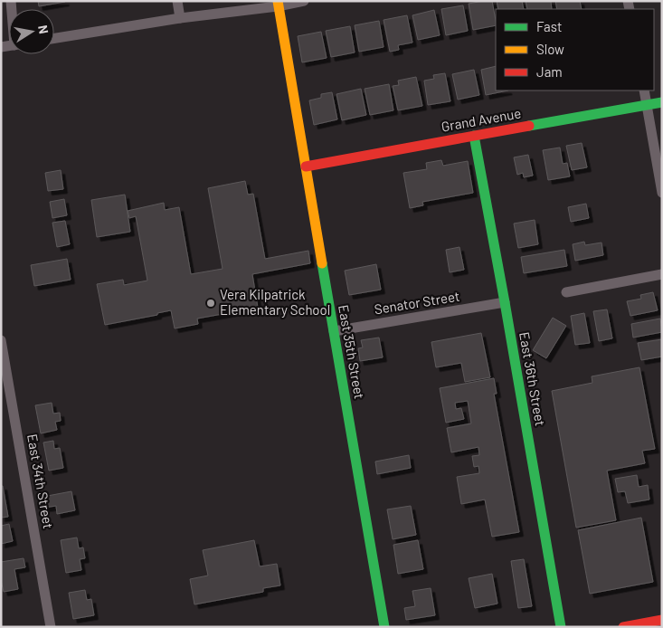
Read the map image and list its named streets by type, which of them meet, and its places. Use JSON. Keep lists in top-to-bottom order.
{
  "streets": {
    "street": [
      "Grand Avenue",
      "Senator Street",
      "East 35th Street",
      "East 36th Street",
      "East 34th Street"
    ]
  },
  "crossings": [
    ["Grand Avenue", "East 35th Street"],
    ["Grand Avenue", "East 36th Street"],
    ["Senator Street", "East 35th Street"],
    ["Senator Street", "East 36th Street"]
  ],
  "places": ["Vera Kilpatrick Elementary School"],
  "legend": ["Fast", "Slow", "Jam"],
  "north": "right"
}
